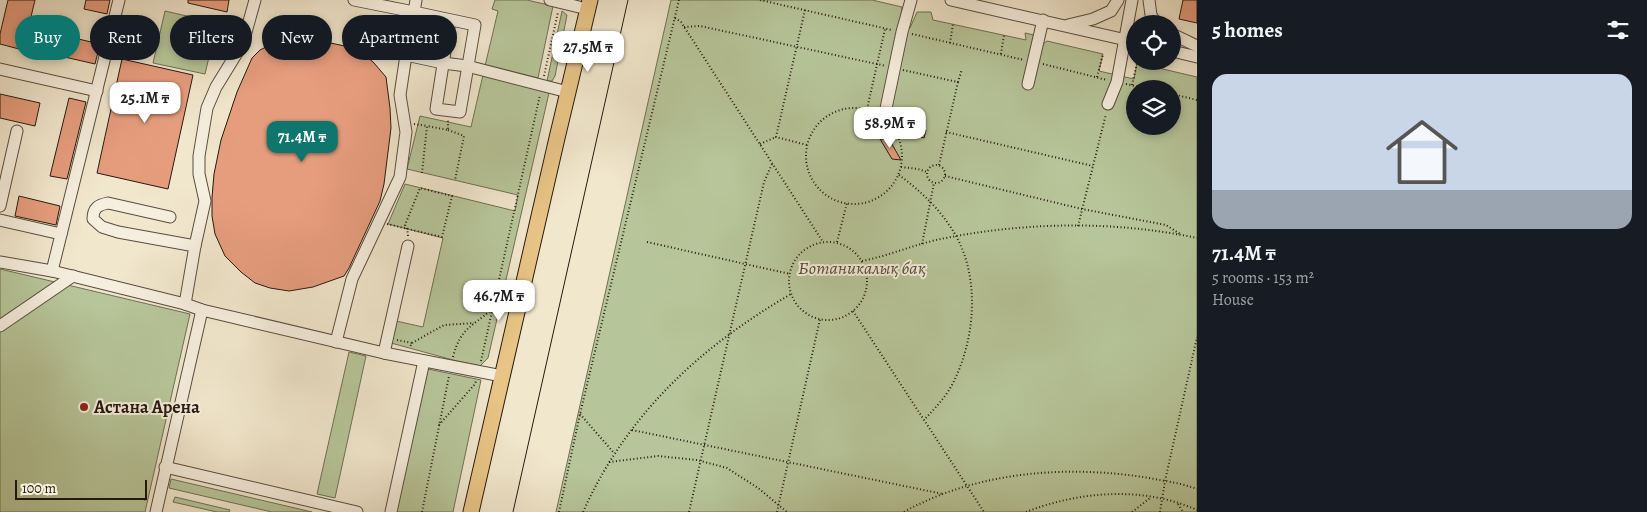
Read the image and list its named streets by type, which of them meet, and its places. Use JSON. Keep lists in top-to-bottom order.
{
  "parks": ["Ботаникалық бақ"],
  "places": ["Астана Арена"],
  "scale_bar": "100 m",
  "page": {
    "heading": "5 homes",
    "chip": [
      "Buy",
      "Rent",
      "Filters",
      "New",
      "Apartment"
    ],
    "price": [
      "27.5M ₸",
      "25.1M ₸",
      "58.9M ₸",
      "71.4M ₸",
      "46.7M ₸"
    ],
    "list": [
      {
        "name": "71.4M ₸",
        "note": "5 rooms · 153 m² · House"
      }
    ],
    "scale": "100 m"
  }
}
